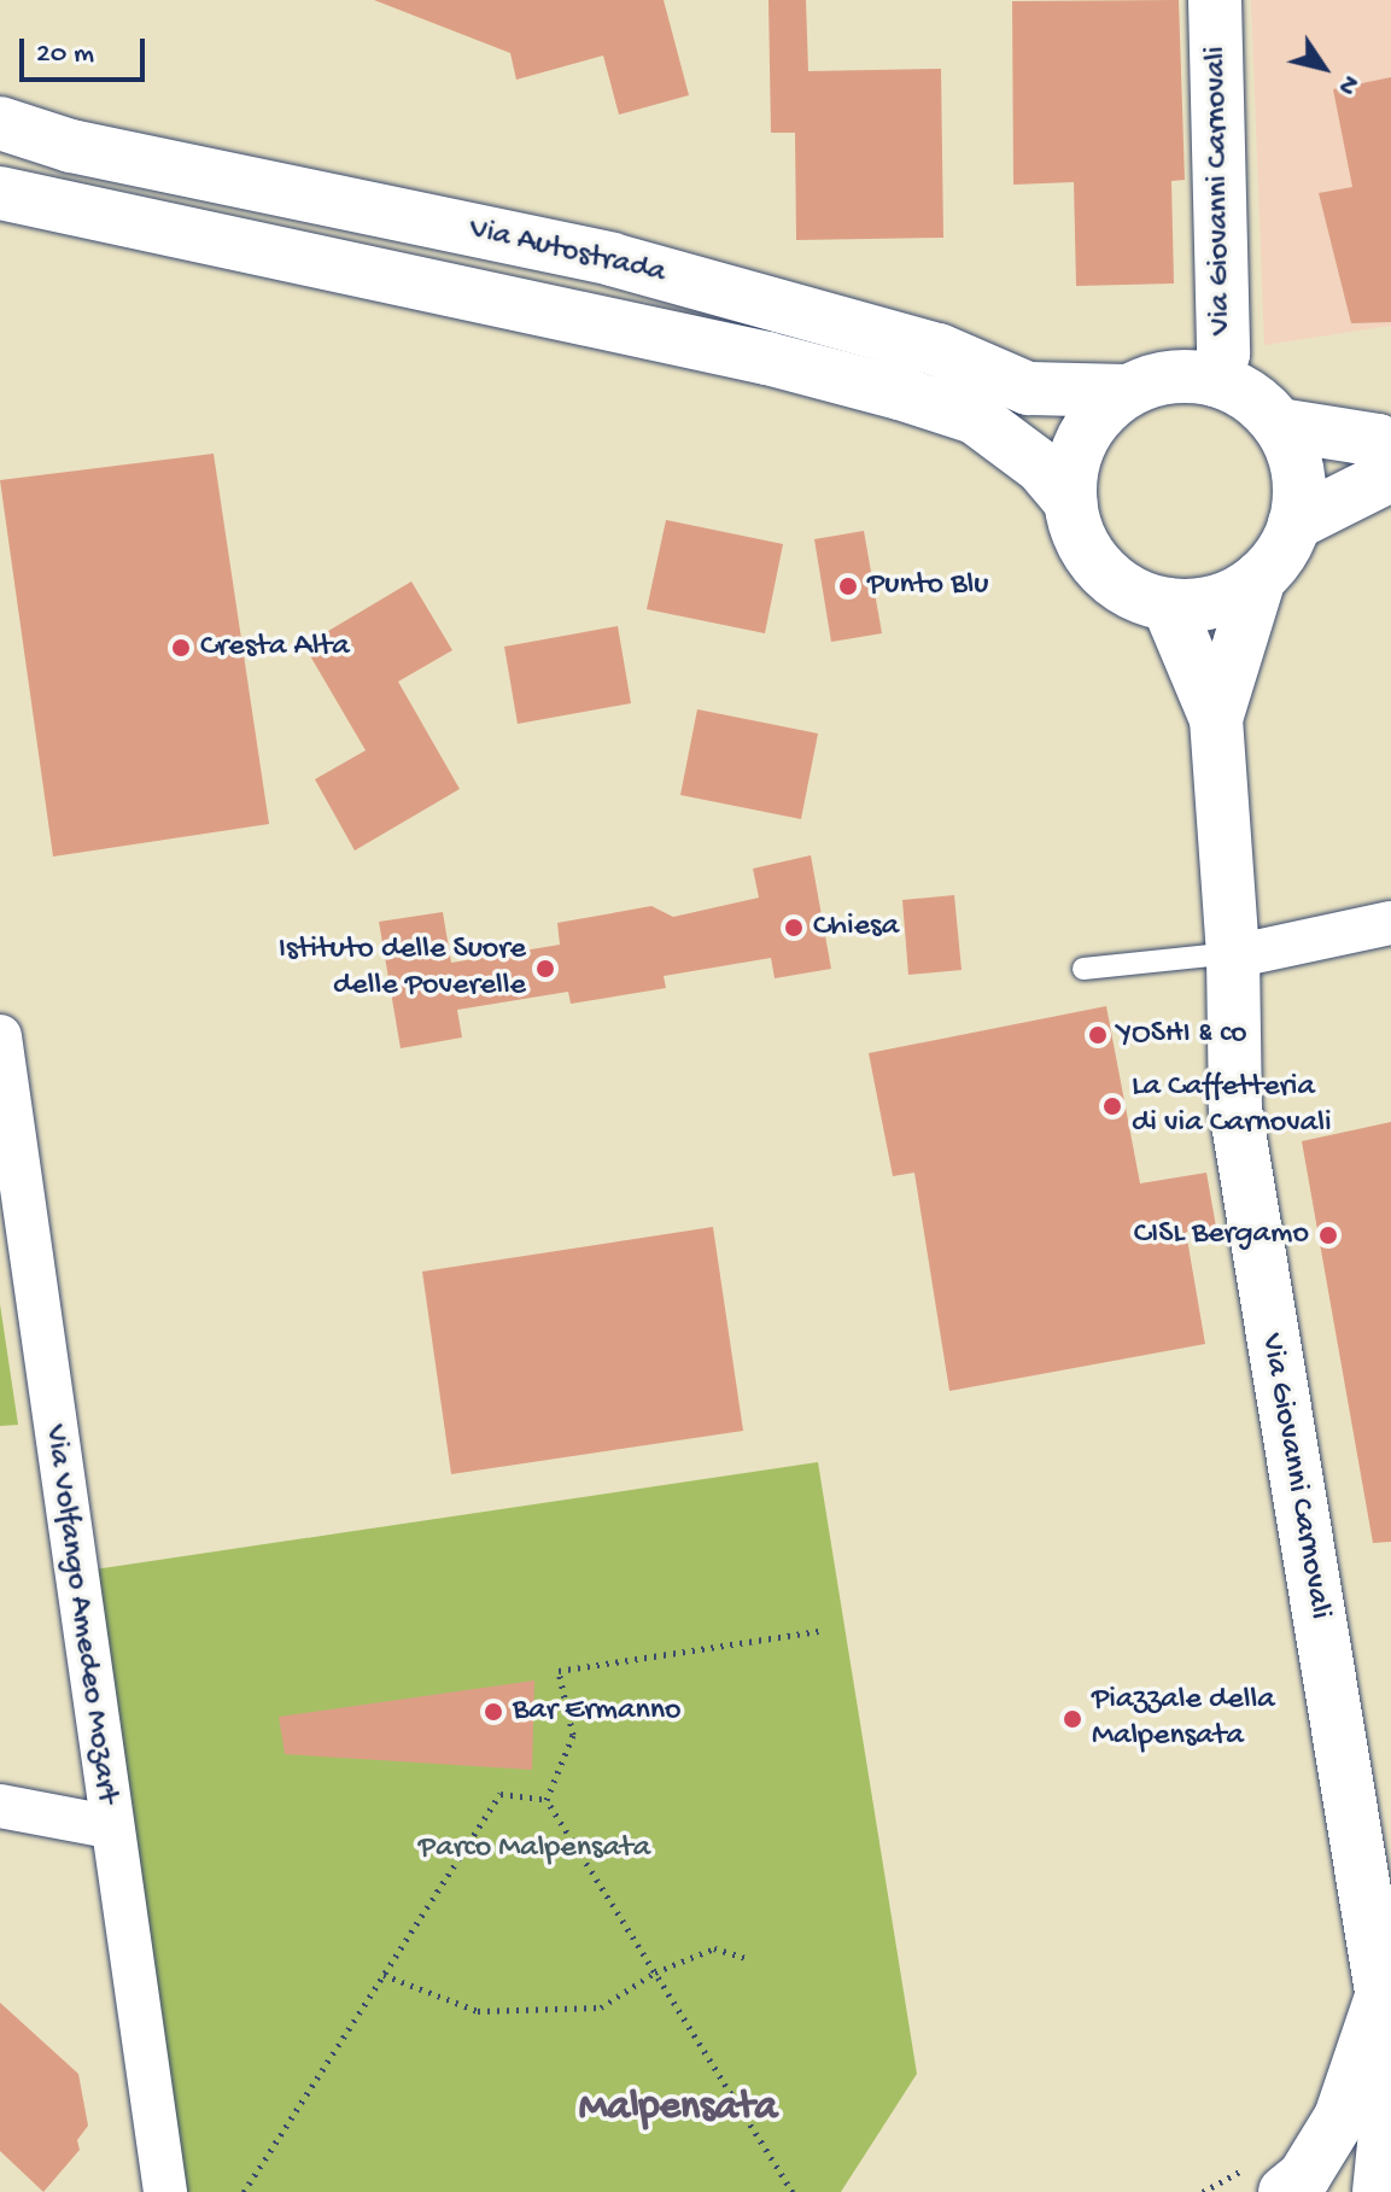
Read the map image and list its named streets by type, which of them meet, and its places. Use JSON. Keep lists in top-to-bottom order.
{
  "streets": {
    "main road": ["Via Giovanni Carnovali", "Via Autostrada"],
    "street": ["Via Volfango Amedeo Mozart"]
  },
  "crossings": [
    ["Via Giovanni Carnovali", "Via Autostrada"]
  ],
  "districts": ["Malpensata"],
  "parks": ["Parco Malpensata"],
  "places": [
    "Punto Blu",
    "Cresta Alta",
    "Chiesa",
    "Istituto delle Suore delle Poverelle",
    "YOSHI & co",
    "La Caffetteria di via Carnovali",
    "CISL Bergamo",
    "Bar Ermanno",
    "Piazzale della Malpensata"
  ],
  "scale_bar": "20 m",
  "north": "bottom right"
}
